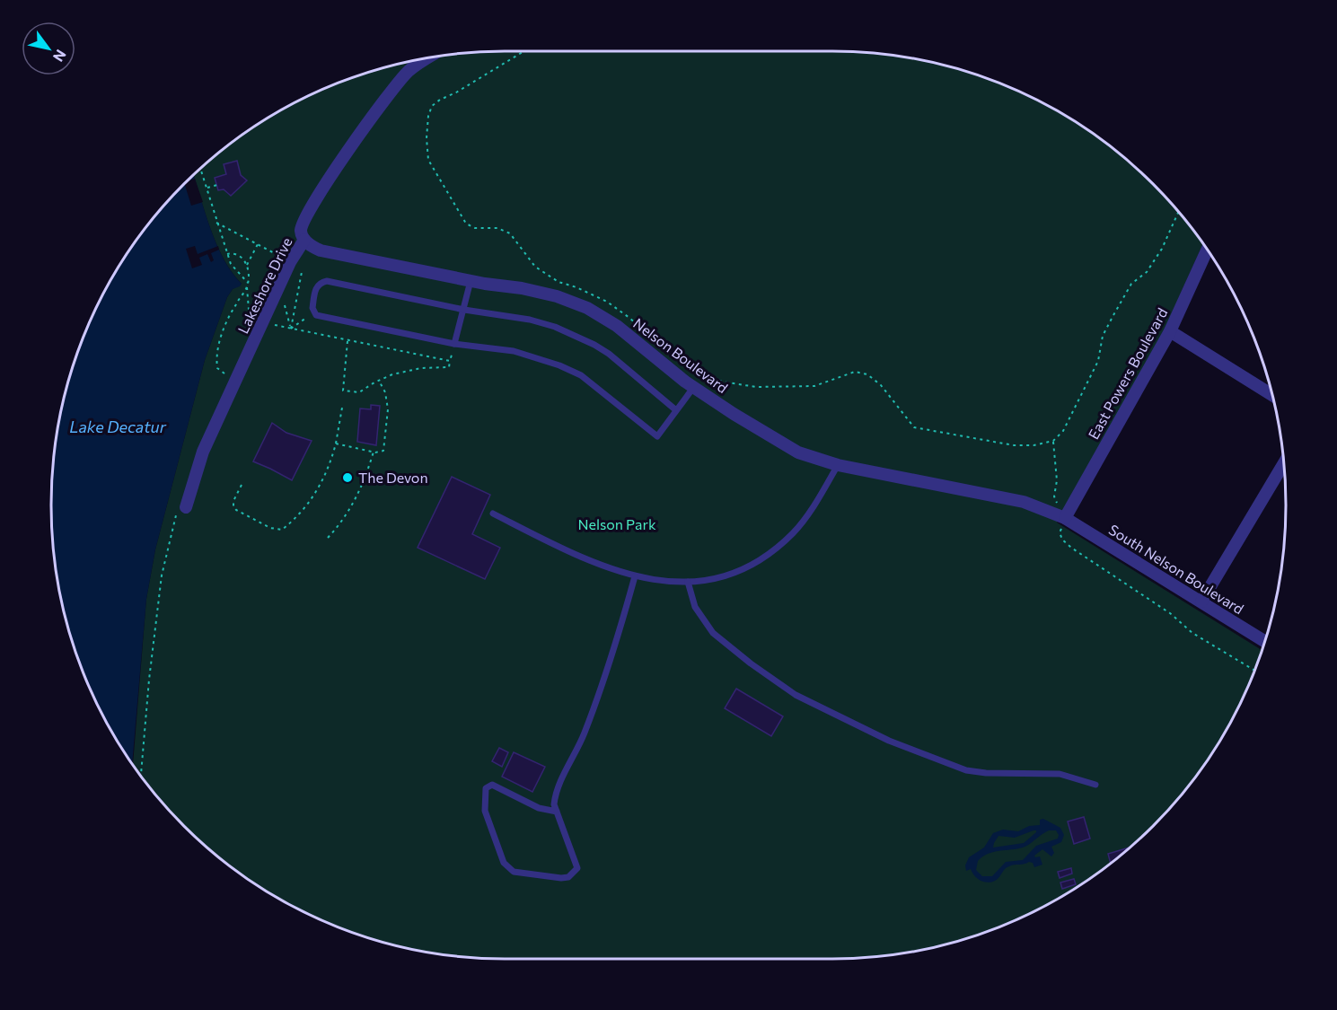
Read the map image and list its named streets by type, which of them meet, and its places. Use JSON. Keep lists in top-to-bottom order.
{
  "streets": {
    "street": [
      "Lakeshore Drive",
      "Nelson Boulevard",
      "East Powers Boulevard",
      "South Nelson Boulevard"
    ]
  },
  "crossings": [
    ["Lakeshore Drive", "Nelson Boulevard"],
    ["Nelson Boulevard", "East Powers Boulevard"],
    ["Nelson Boulevard", "South Nelson Boulevard"],
    ["East Powers Boulevard", "South Nelson Boulevard"]
  ],
  "water": ["Lake Decatur"],
  "parks": ["Nelson Park"],
  "places": ["The Devon"],
  "north": "bottom right"
}
